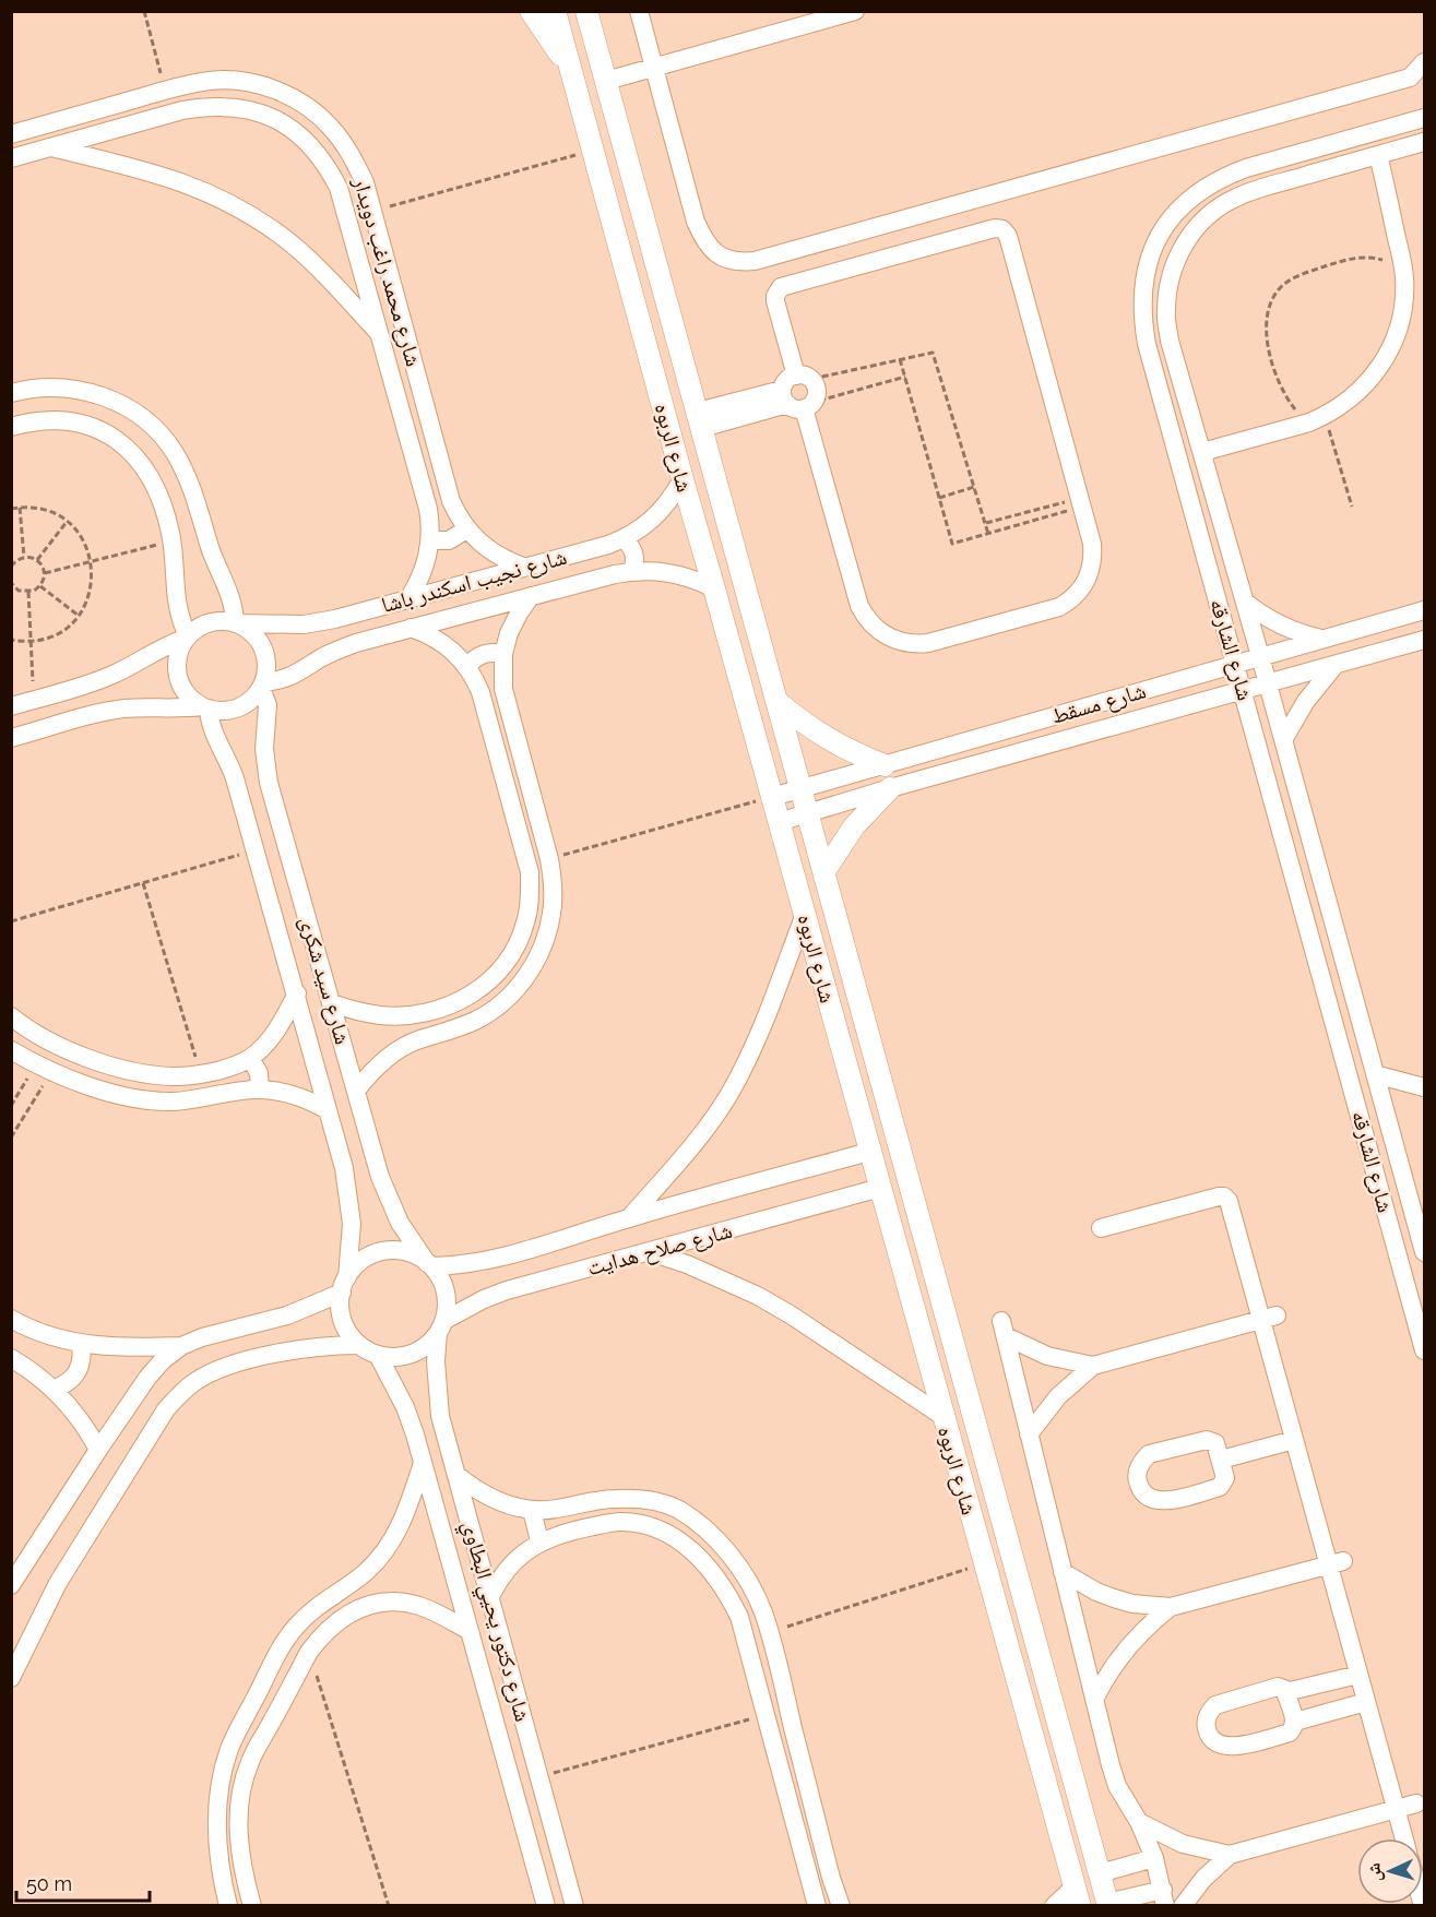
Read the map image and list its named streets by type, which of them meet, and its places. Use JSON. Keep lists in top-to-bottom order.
{
  "streets": {
    "street": [
      "شارع محمد راغب دويدار",
      "شارع الربوه",
      "شارع نجيب اسكندر باشا",
      "شارع الشارقه",
      "شارع مسقط",
      "شارع سيد شكرى",
      "شارع صلاح هدايت",
      "شارع دكتور يحيي البطاوي"
    ]
  },
  "crossings": [
    ["شارع محمد راغب دويدار", "شارع نجيب اسكندر باشا"],
    ["شارع الربوه", "شارع نجيب اسكندر باشا"],
    ["شارع الربوه", "شارع مسقط"],
    ["شارع الربوه", "شارع صلاح هدايت"],
    ["شارع نجيب اسكندر باشا", "شارع سيد شكرى"],
    ["شارع الشارقه", "شارع مسقط"],
    ["شارع سيد شكرى", "شارع صلاح هدايت"],
    ["شارع سيد شكرى", "شارع دكتور يحيي البطاوي"],
    ["شارع صلاح هدايت", "شارع دكتور يحيي البطاوي"]
  ],
  "scale_bar": "50 m",
  "north": "left"
}
